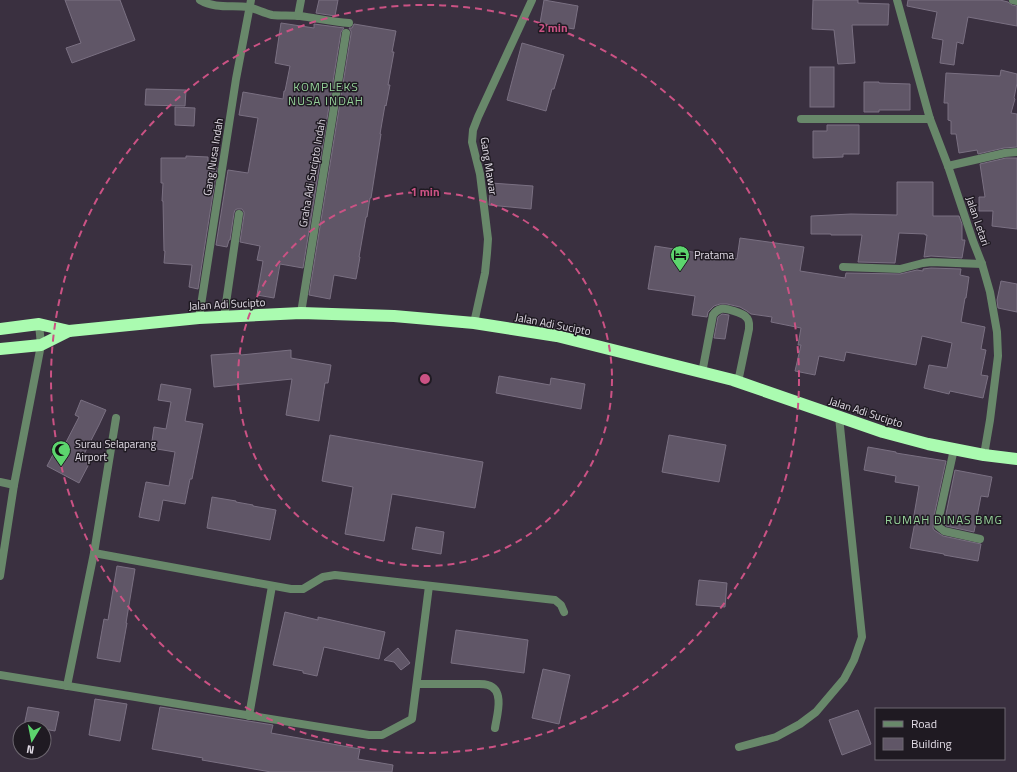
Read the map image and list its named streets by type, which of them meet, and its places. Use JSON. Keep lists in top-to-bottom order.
{
  "streets": {
    "highway": ["Jalan Adi Sucipto"],
    "street": [
      "Gang Nusa Indah",
      "Gang Mawar",
      "Graha Adi Sucipto Indah",
      "Jalan Letari"
    ]
  },
  "crossings": [
    ["Gang Nusa Indah", "Jalan Adi Sucipto"],
    ["Gang Mawar", "Jalan Adi Sucipto"],
    ["Graha Adi Sucipto Indah", "Jalan Adi Sucipto"],
    ["Jalan Letari", "Jalan Adi Sucipto"]
  ],
  "districts": ["KOMPLEKS NUSA INDAH", "RUMAH DINAS BMG"],
  "places": {
    "hotel": ["Pratama"],
    "mosque": ["Surau Selaparang Airport"]
  },
  "legend": ["Road", "Building"],
  "north": "bottom",
  "rings": ["2 min", "1 min"]
}
